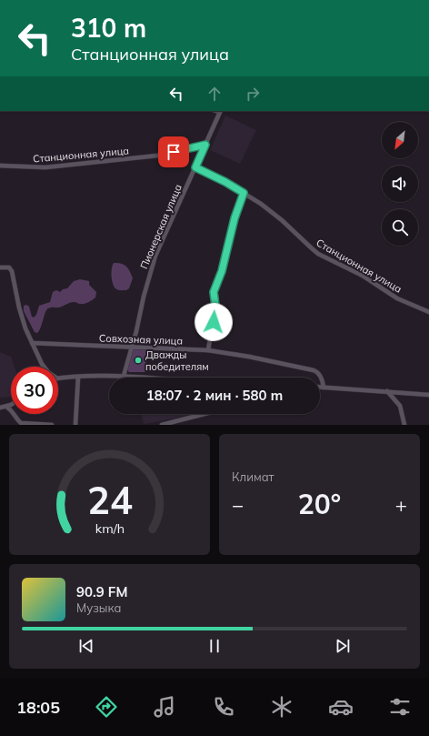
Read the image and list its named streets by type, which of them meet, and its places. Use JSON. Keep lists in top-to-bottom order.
{
  "streets": {
    "street": ["Станционная улица", "Пионерская улица", "Совхозная улица"]
  },
  "crossings": [
    ["Станционная улица", "Пионерская улица"],
    ["Пионерская улица", "Совхозная улица"]
  ],
  "places": ["Дважды победителям"],
  "north": "bottom left",
  "page": {
    "turn": ["310 m", "Станционная улица"],
    "limit": "30",
    "trip": "18:07 · 2 мин · 580 m",
    "tile": "Климат",
    "heat": ["−", "20°", "+"],
    "song": ["90.9 FM", "Музыка"],
    "tabs": "18:05",
    "gauge": ["24", "km/h"]
  }
}
